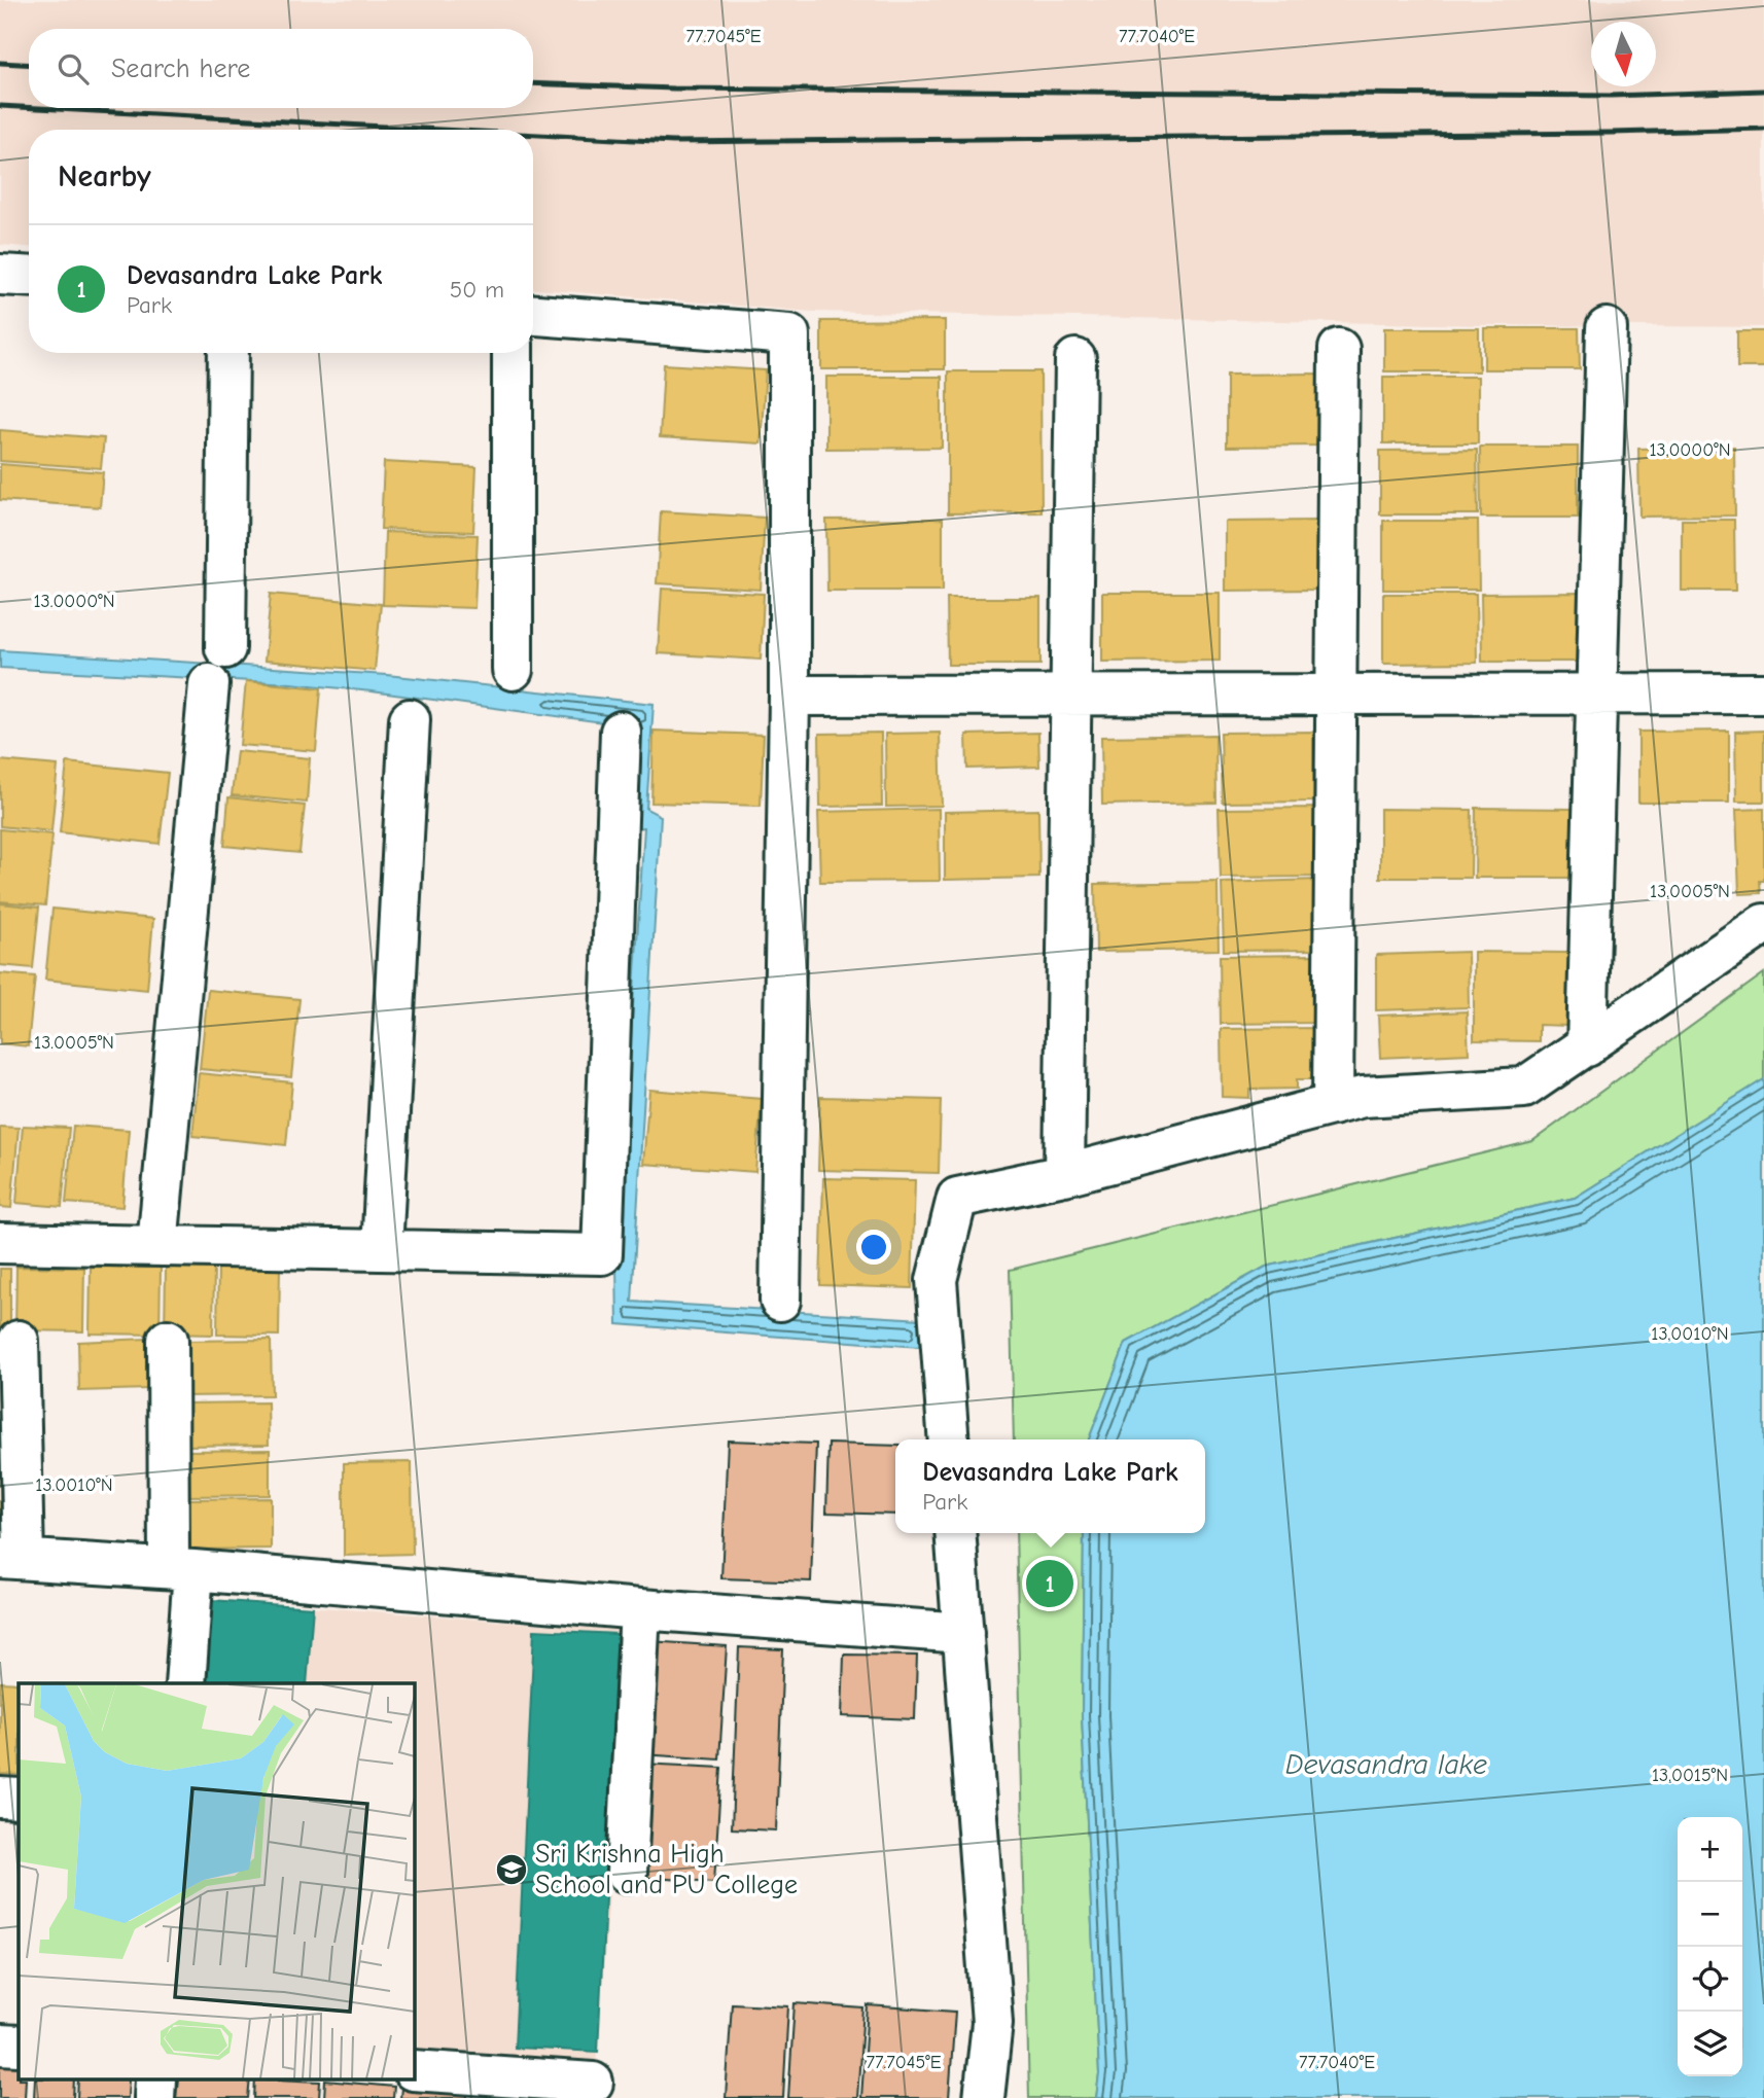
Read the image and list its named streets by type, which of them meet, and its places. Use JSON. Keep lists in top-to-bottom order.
{
  "water": ["Devasandra lake"],
  "places": {
    "school or university": ["Sri Krishna High School and PU College"]
  },
  "north": "bottom",
  "page": {
    "search": "Search here",
    "heading": "Nearby",
    "list": [
      {
        "mark": "1",
        "name": "Devasandra Lake Park",
        "note": "Park",
        "value": "50 m"
      }
    ],
    "popup": ["Devasandra Lake Park", "Park"],
    "pins": "1",
    "map_buttons": ["+", "−"]
  },
  "coordinates": [
    "77.7045°E",
    "77.7040°E",
    "13.0000°N",
    "13.0005°N",
    "13.0010°N",
    "13.0015°N"
  ]
}
